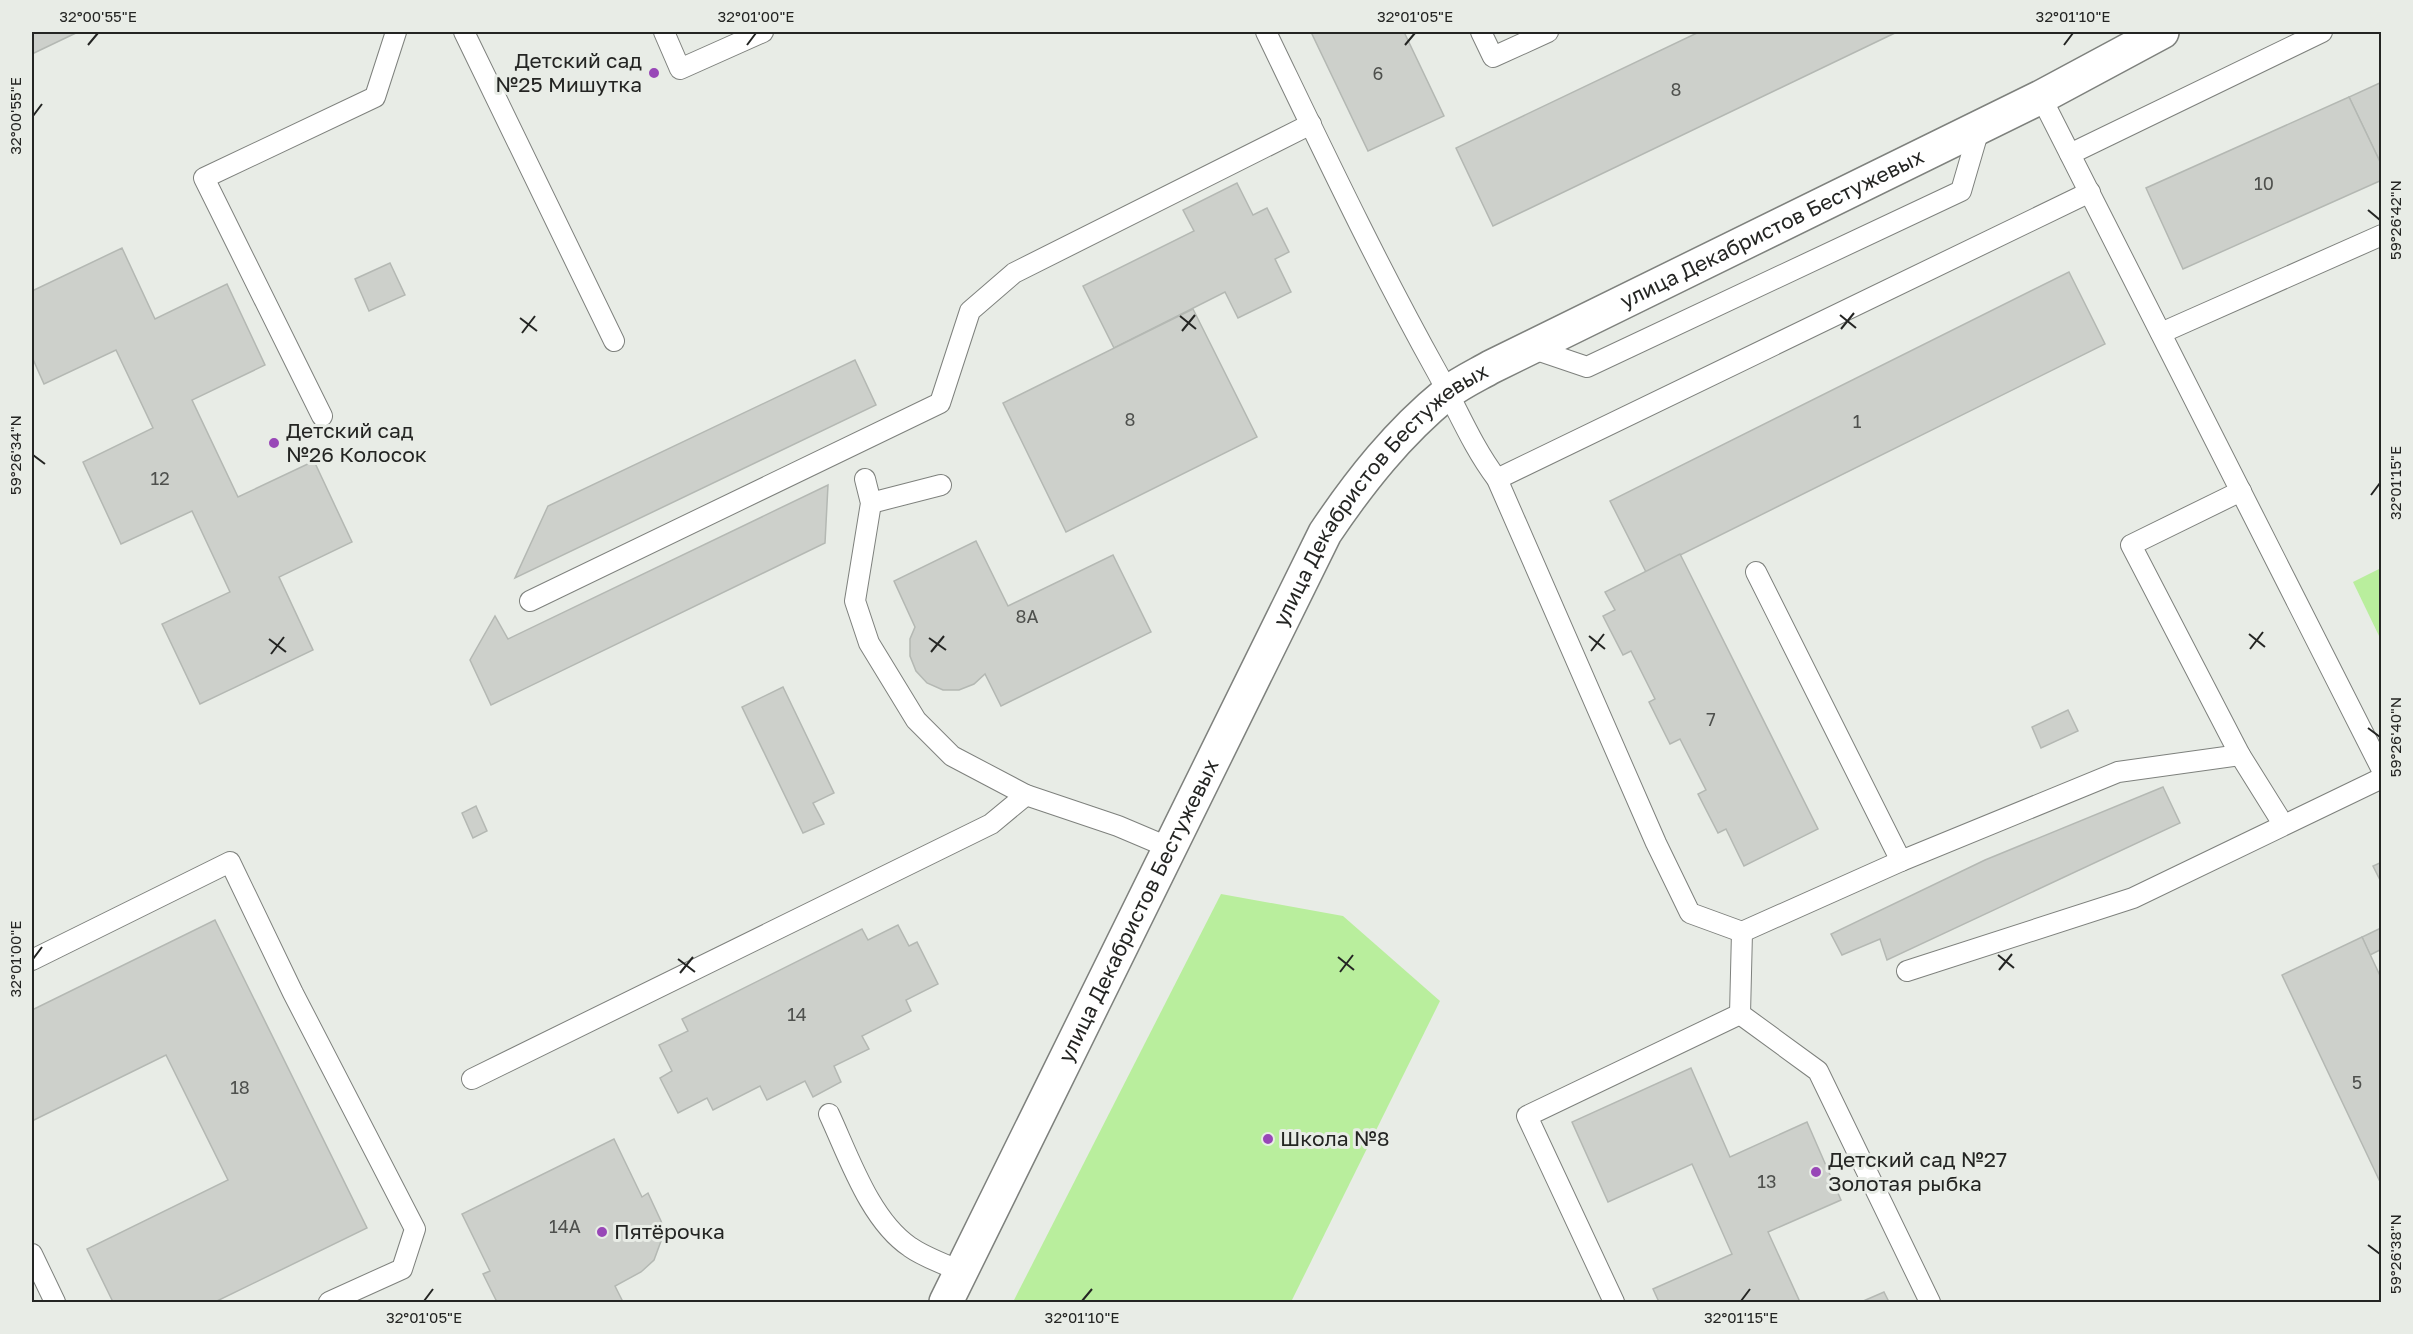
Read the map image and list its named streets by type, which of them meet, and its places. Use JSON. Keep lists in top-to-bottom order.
{
  "streets": {
    "street": ["улица Декабристов Бестужевых"]
  },
  "places": [
    "Детский сад №25 Мишутка",
    "Детский сад №26 Колосок",
    "Школа №8",
    "Детский сад №27 Золотая рыбка",
    "Пятёрочка"
  ],
  "house_numbers": [
    "6",
    "8",
    "10",
    "8",
    "1",
    "12",
    "8А",
    "7",
    "14",
    "5",
    "18",
    "13",
    "14А"
  ],
  "coordinates": [
    "32°00'55\"E",
    "32°01'00\"E",
    "32°01'05\"E",
    "32°01'10\"E",
    "59°26'42\"N",
    "59°26'34\"N",
    "32°01'15\"E",
    "59°26'40\"N",
    "59°26'38\"N"
  ]
}
